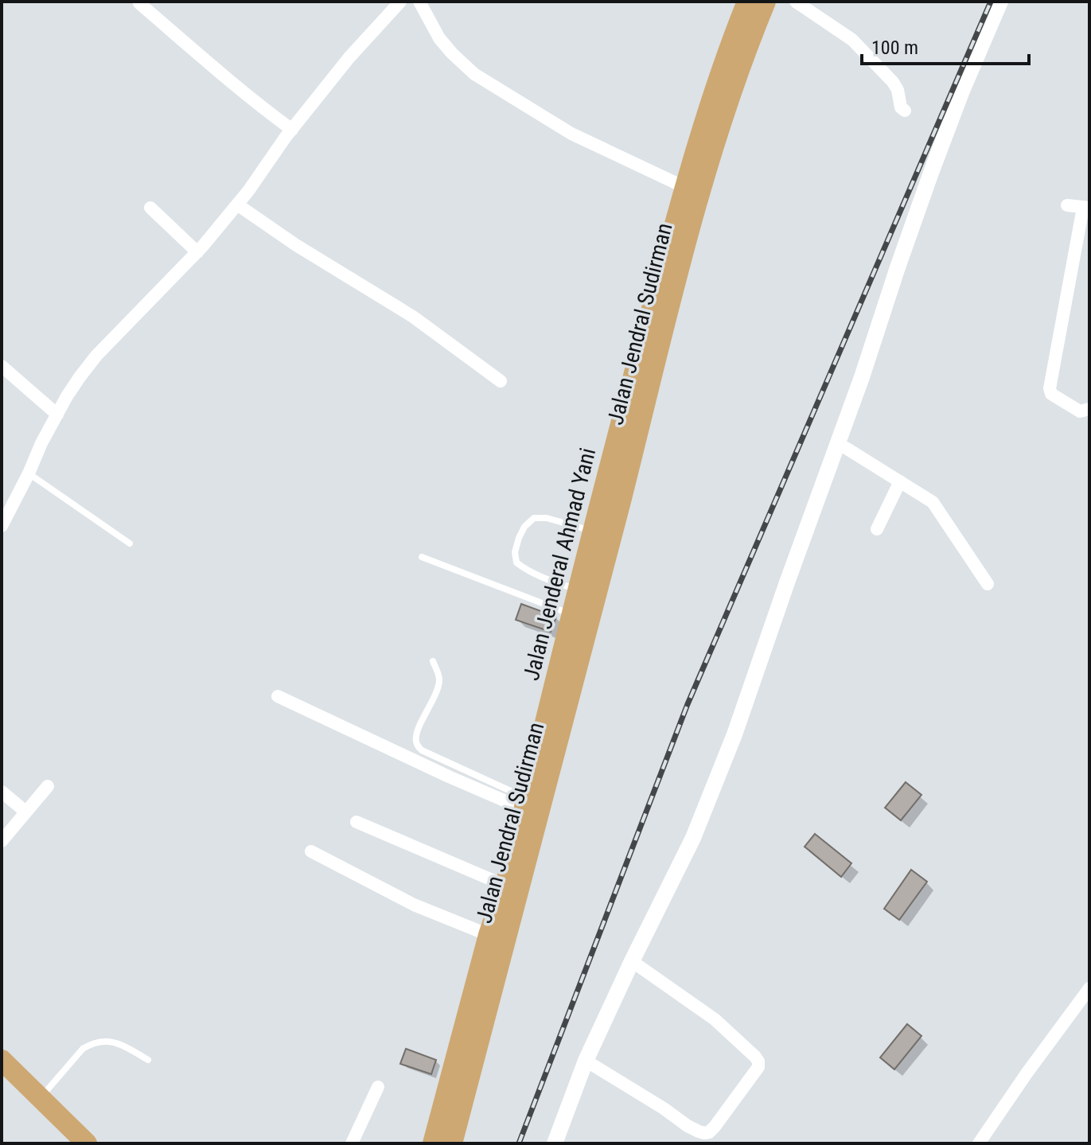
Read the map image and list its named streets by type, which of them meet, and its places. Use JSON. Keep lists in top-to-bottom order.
{
  "streets": {
    "highway": ["Jalan Jendral Sudirman", "Jalan Jenderal Ahmad Yani"]
  },
  "crossings": [
    ["Jalan Jendral Sudirman", "Jalan Jenderal Ahmad Yani"]
  ],
  "scale_bar": "100 m"
}
